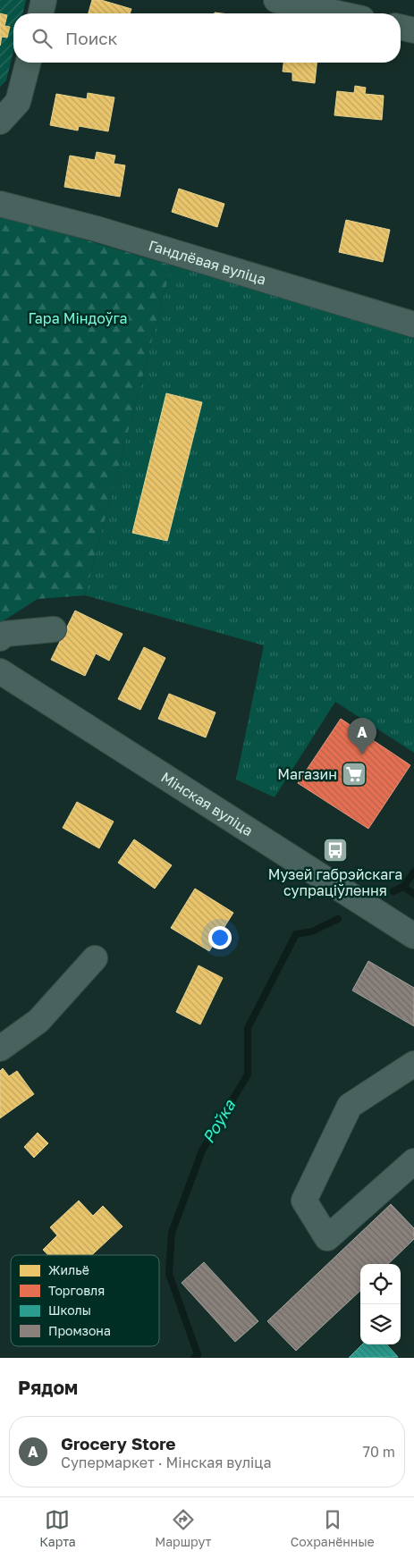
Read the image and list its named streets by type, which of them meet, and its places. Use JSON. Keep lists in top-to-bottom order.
{
  "streets": {
    "street": ["Гандлёвая вуліца", "Мінская вуліца"]
  },
  "water": ["Роўка"],
  "parks": ["Гара Міндоўга"],
  "places": {
    "supermarket": ["Магазин"],
    "bus stop": ["Музей габрэйскага супраціўлення"]
  },
  "legend": [
    "Жильё",
    "Торговля",
    "Школы",
    "Промзона"
  ],
  "page": {
    "search": "Поиск",
    "pins": "A",
    "heading": "Рядом",
    "list": [
      {
        "mark": "A",
        "name": "Grocery Store",
        "note": "Супермаркет · Мінская вуліца",
        "value": "70 m"
      }
    ],
    "nav": ["Карта", "Маршрут", "Сохранённые"]
  }
}
